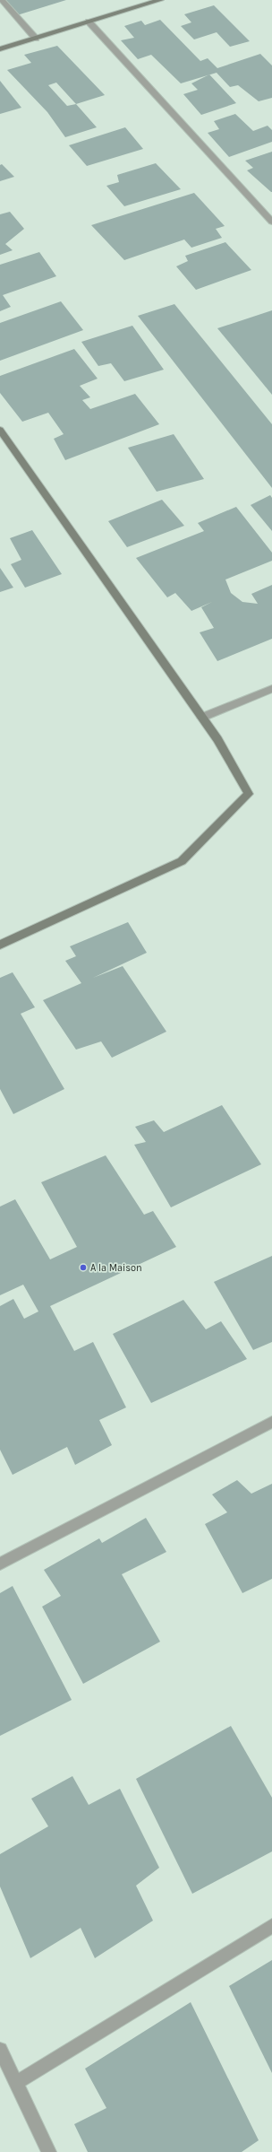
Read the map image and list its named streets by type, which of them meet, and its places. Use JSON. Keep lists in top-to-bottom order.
{
  "places": ["A la Maison"]
}
